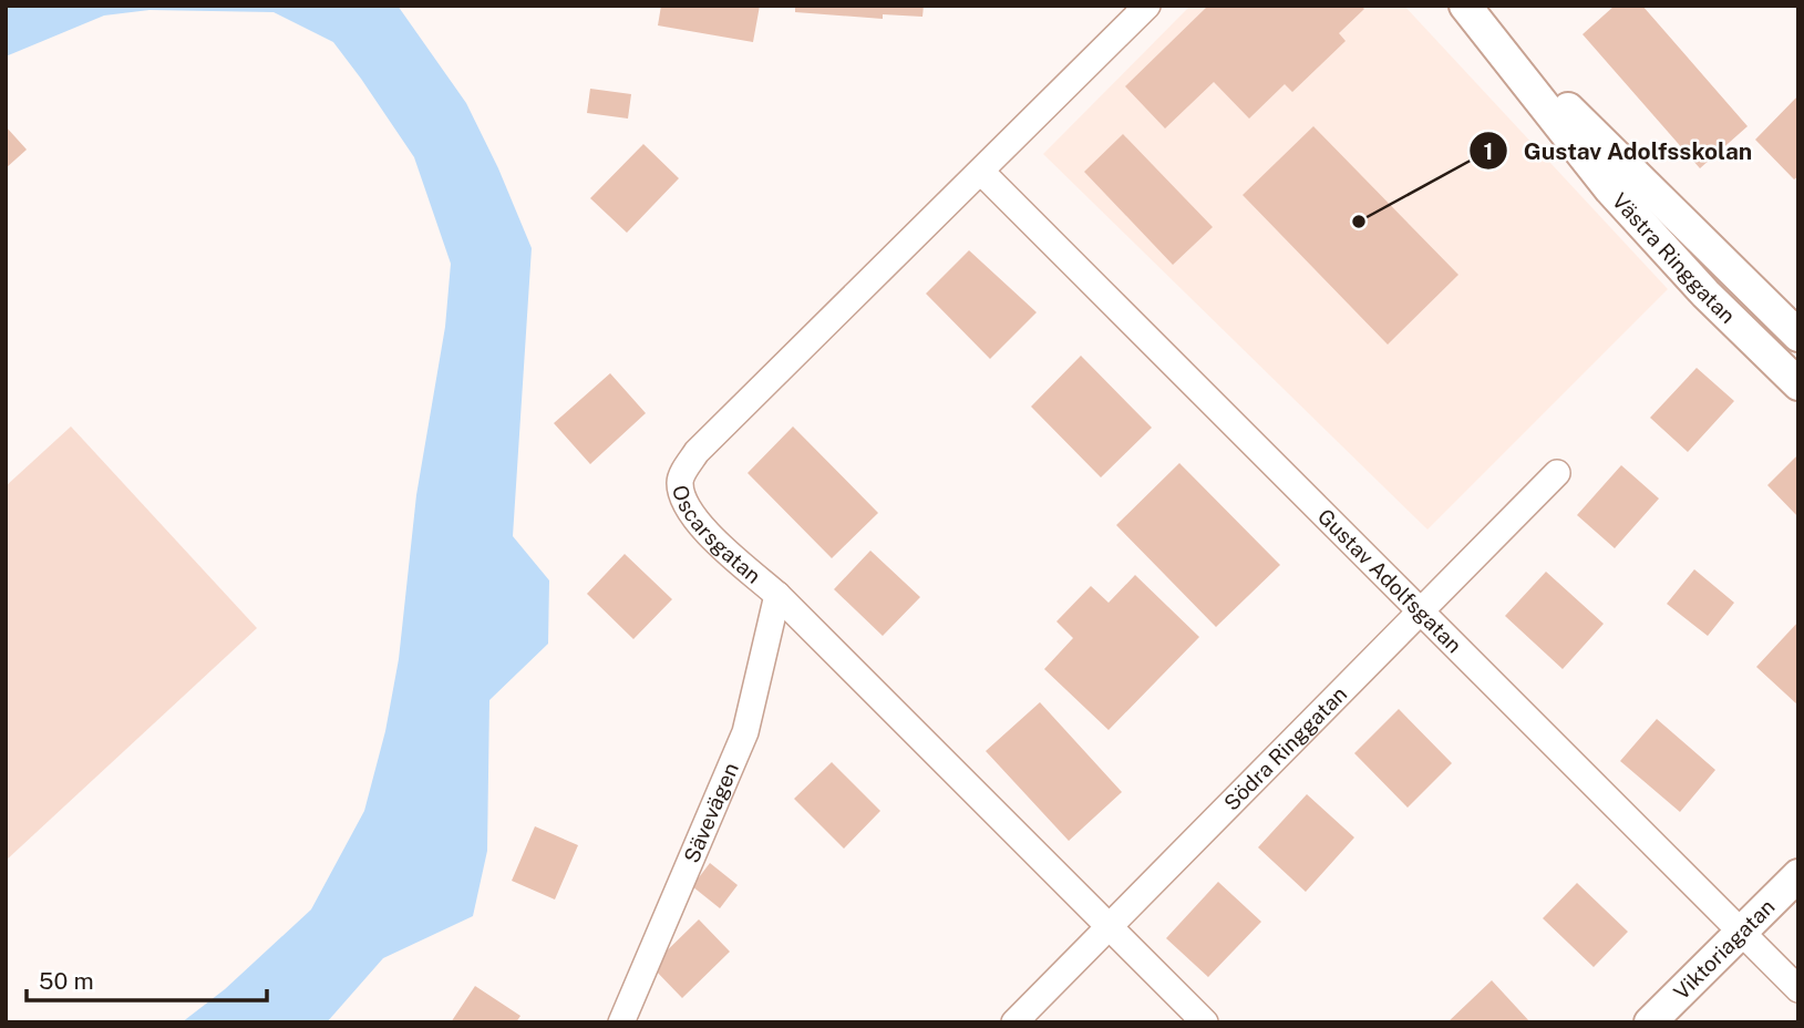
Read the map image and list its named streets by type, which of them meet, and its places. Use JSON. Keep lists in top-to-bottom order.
{
  "streets": {
    "street": [
      "Västra Ringgatan",
      "Oscarsgatan",
      "Gustav Adolfsgatan",
      "Södra Ringgatan",
      "Sävevägen",
      "Viktoriagatan"
    ]
  },
  "crossings": [
    ["Oscarsgatan", "Gustav Adolfsgatan"],
    ["Oscarsgatan", "Södra Ringgatan"],
    ["Oscarsgatan", "Sävevägen"],
    ["Gustav Adolfsgatan", "Södra Ringgatan"],
    ["Gustav Adolfsgatan", "Viktoriagatan"]
  ],
  "places": ["Gustav Adolfsskolan"],
  "scale_bar": "50 m"
}
